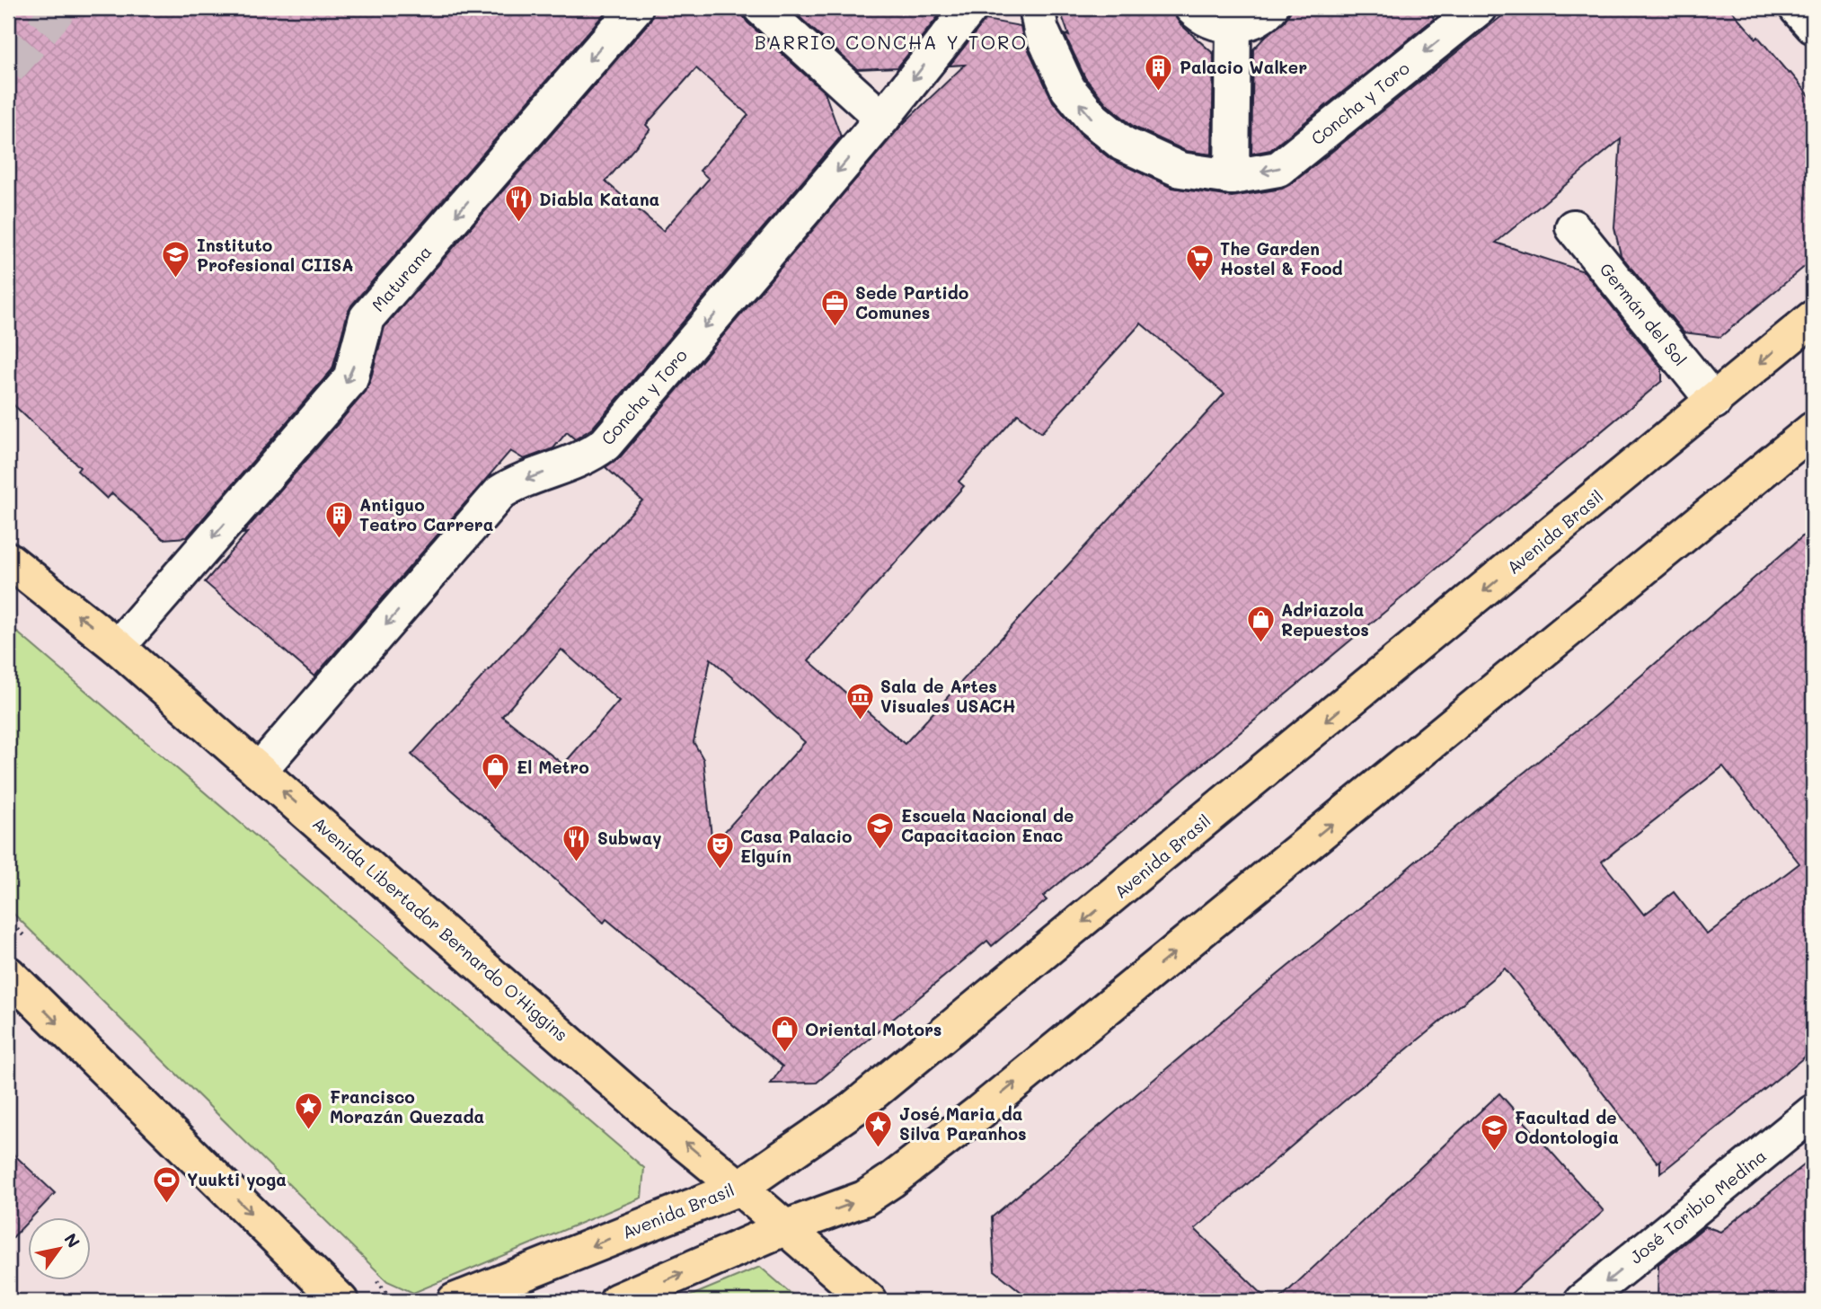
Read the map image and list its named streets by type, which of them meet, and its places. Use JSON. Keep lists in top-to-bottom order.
{
  "streets": {
    "main road": ["Avenida Brasil", "Avenida Libertador Bernardo O'Higgins"],
    "street": [
      "Concha y Toro",
      "Maturana",
      "Germán del Sol",
      "José Toribio Medina"
    ]
  },
  "crossings": [
    ["Concha y Toro", "Avenida Libertador Bernardo O'Higgins"],
    ["Maturana", "Avenida Libertador Bernardo O'Higgins"],
    ["Germán del Sol", "Avenida Brasil"],
    ["Avenida Brasil", "Avenida Libertador Bernardo O'Higgins"]
  ],
  "one_way": [
    "Concha y Toro",
    "Maturana",
    "Avenida Libertador Bernardo O'Higgins",
    "José Toribio Medina"
  ],
  "districts": ["BARRIO CONCHA Y TORO"],
  "places": {
    "building": ["Palacio Walker", "Antiguo Teatro Carrera"],
    "restaurant": ["Diabla Katana", "Subway"],
    "school or university": ["Instituto Profesional CIISA", "Escuela Nacional de Capacitacion Enac", "Facultad de Odontologia"],
    "supermarket": ["The Garden Hostel & Food"],
    "office": ["Sede Partido Comunes"],
    "shop": ["Adriazola Repuestos", "El Metro", "Oriental Motors"],
    "museum": ["Sala de Artes Visuales USACH"],
    "theatre": ["Casa Palacio Elguín"],
    "place": ["Francisco Morazán Quezada", "José Maria da Silva Paranhos"],
    "sports": ["Yuukti yoga"]
  },
  "north": "top right"
}
